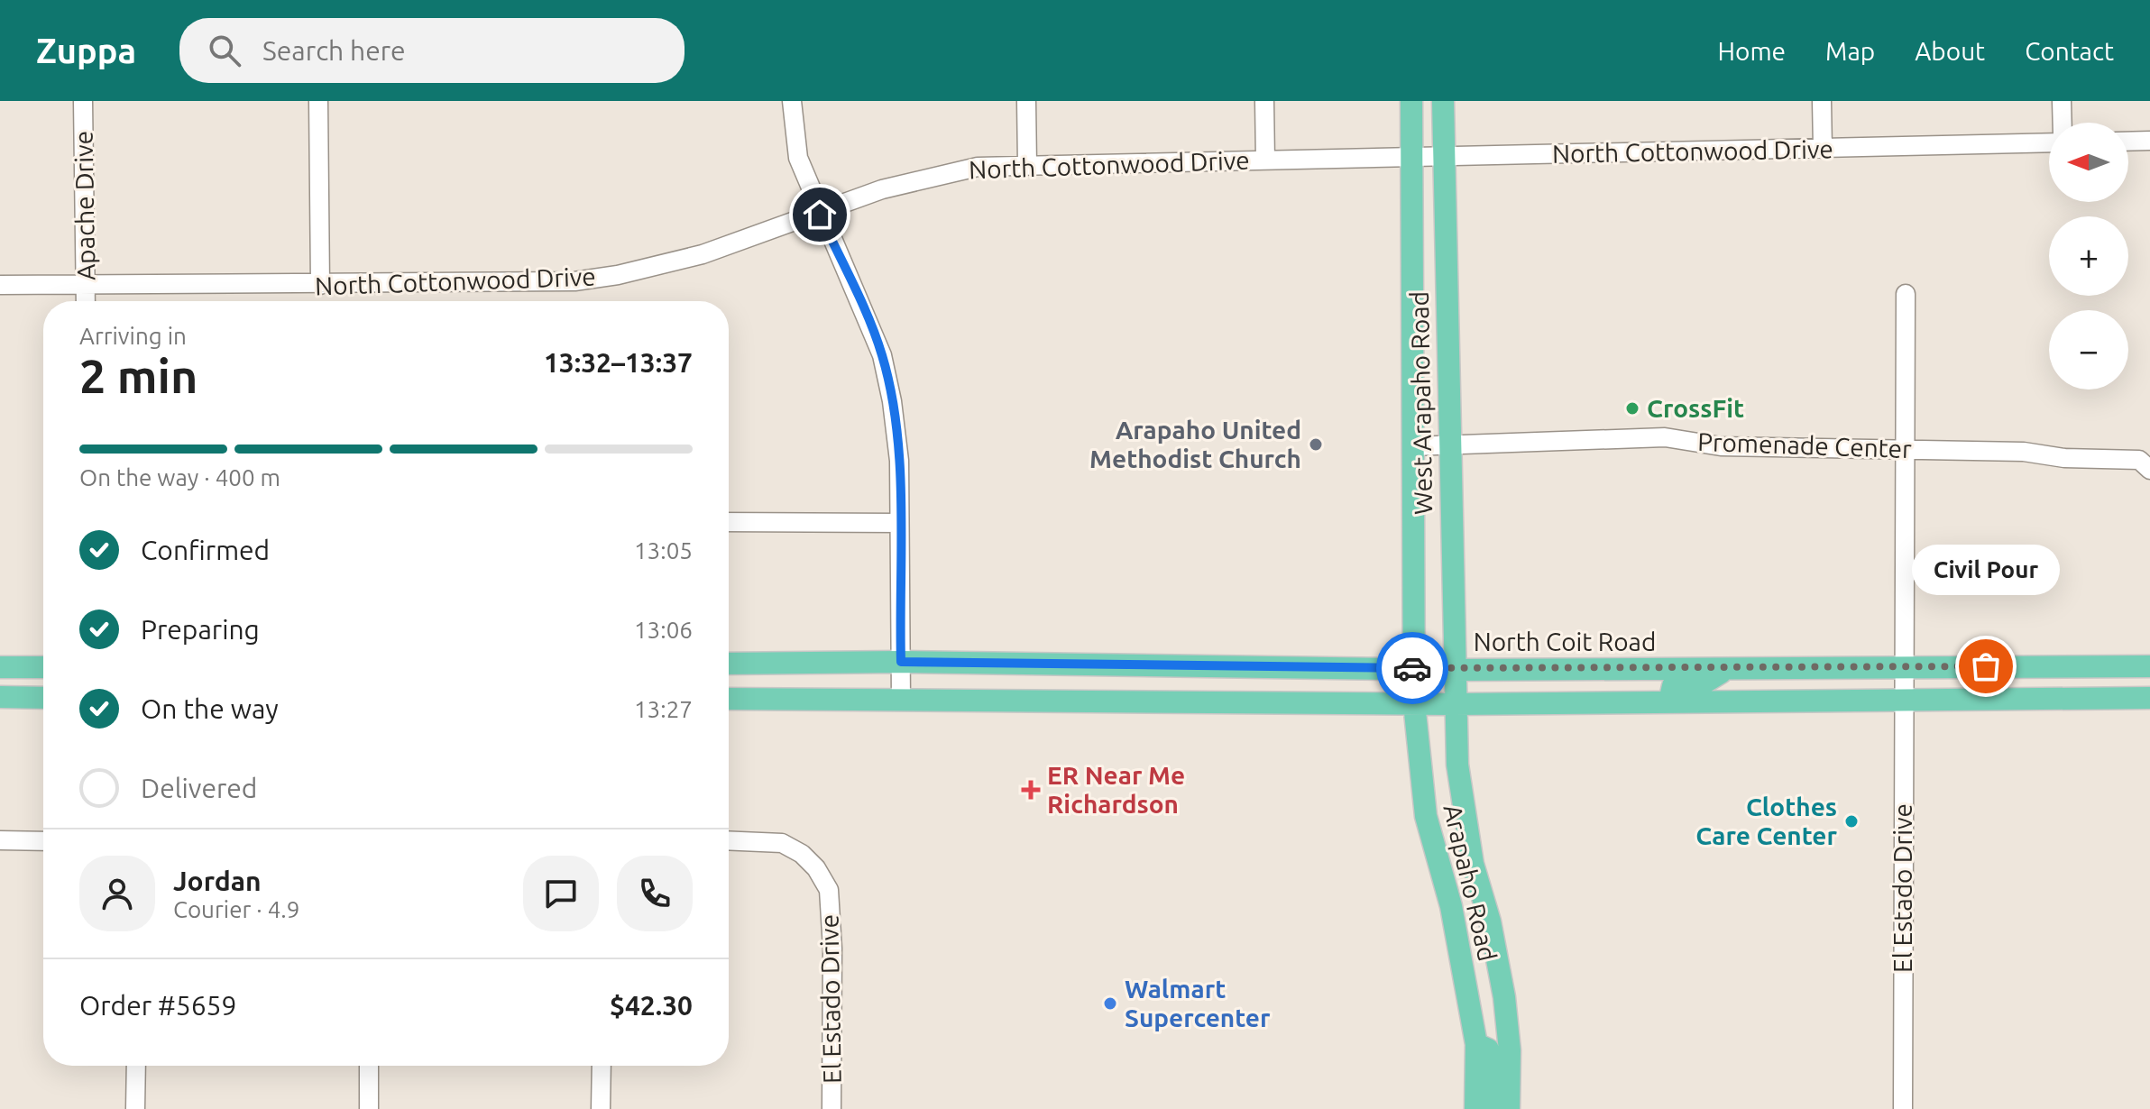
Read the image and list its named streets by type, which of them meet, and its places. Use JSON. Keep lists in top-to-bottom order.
{
  "streets": {
    "main road": ["West Arapaho Road", "North Coit Road", "Arapaho Road"],
    "street": [
      "North Cottonwood Drive",
      "Apache Drive",
      "Promenade Center",
      "El Estado Drive"
    ]
  },
  "crossings": [
    ["North Cottonwood Drive", "Apache Drive"],
    ["North Cottonwood Drive", "West Arapaho Road"],
    ["West Arapaho Road", "Promenade Center"],
    ["West Arapaho Road", "North Coit Road"],
    ["West Arapaho Road", "Arapaho Road"],
    ["Promenade Center", "El Estado Drive"],
    ["North Coit Road", "Arapaho Road"],
    ["North Coit Road", "El Estado Drive"]
  ],
  "places": {
    "other": [
      "CrossFit",
      "Arapaho United Methodist Church",
      "Civil Pour",
      "Clothes Care Center",
      "Walmart Supercenter"
    ],
    "health": ["ER Near Me Richardson"]
  },
  "north": "left",
  "page": {
    "header": "Zuppa",
    "search": "Search here",
    "nav": [
      "Home",
      "Map",
      "About",
      "Contact"
    ],
    "map_buttons": ["+", "−"],
    "heading": ["2 min", "Arriving in", "13:32–13:37"],
    "panel": [
      "Jordan",
      "Courier · 4.9",
      "Order #5659",
      "$42.30"
    ],
    "bar": "On the way · 400 m",
    "list": [
      ["Confirmed", "13:05"],
      ["Preparing", "13:06"],
      ["On the way", "13:27"],
      "Delivered"
    ],
    "bubble": "Civil Pour"
  }
}
